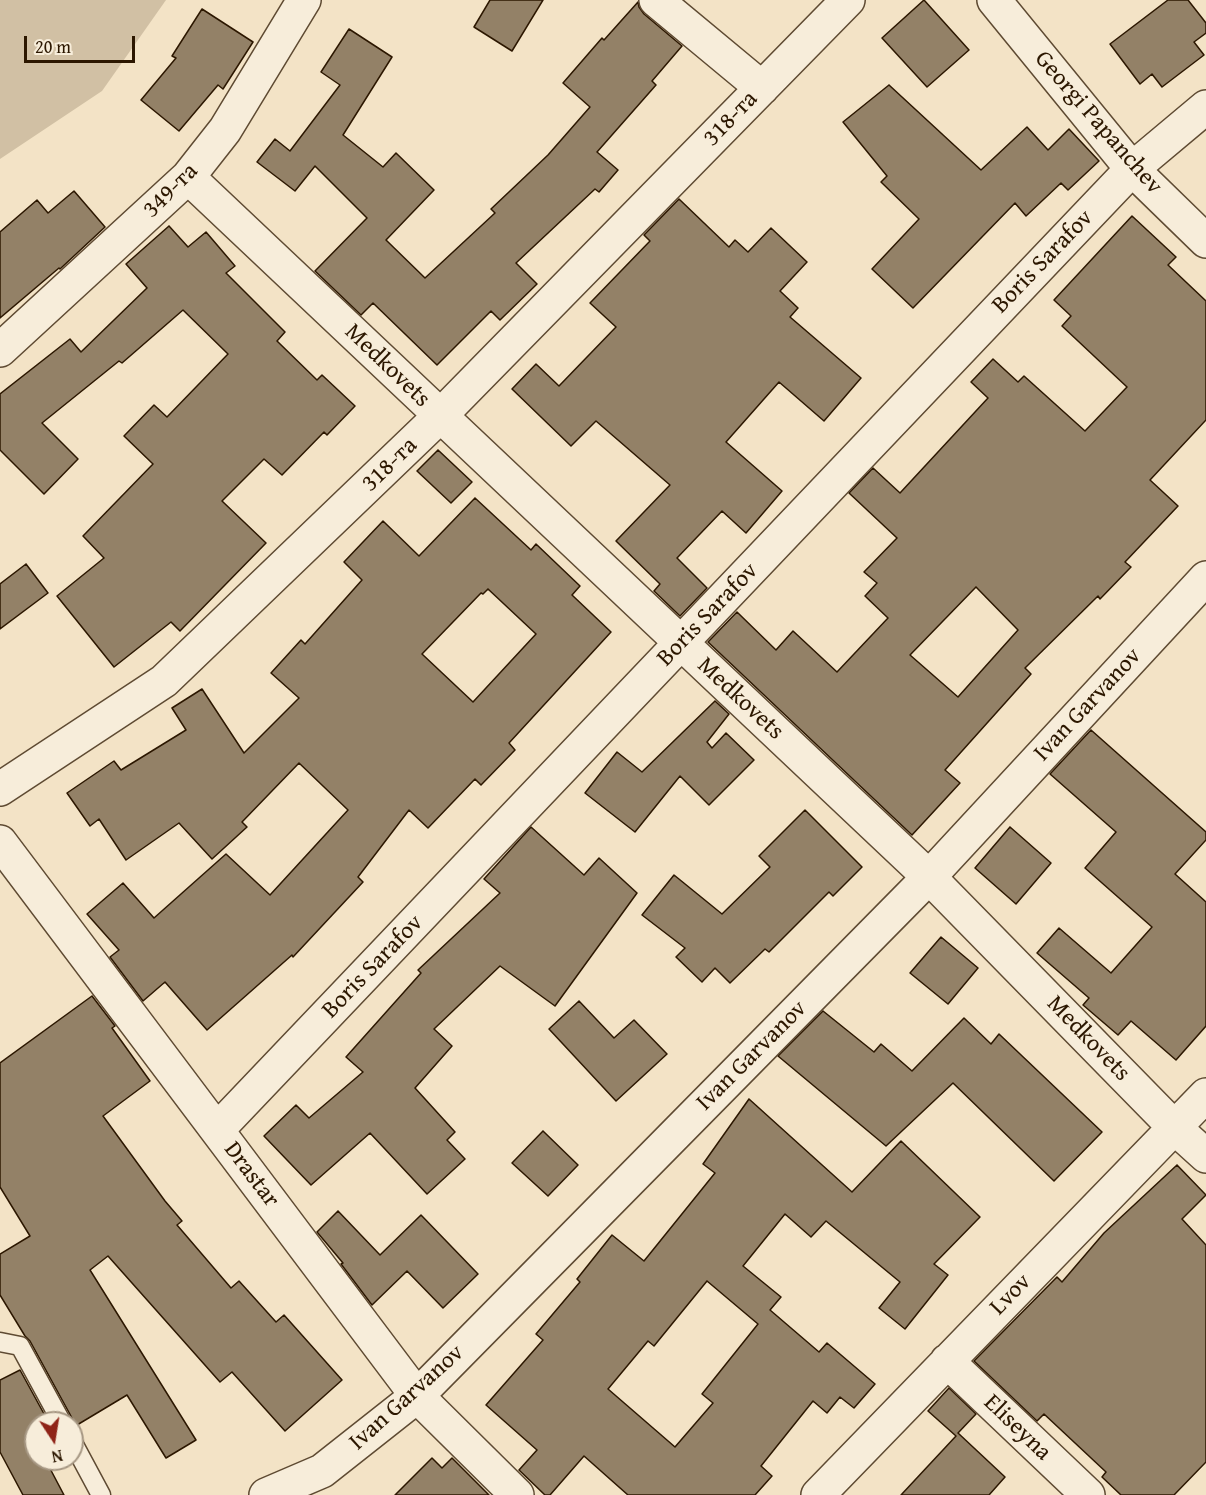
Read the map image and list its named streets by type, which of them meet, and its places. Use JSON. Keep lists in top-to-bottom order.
{
  "streets": {
    "street": [
      "318-та",
      "Georgi Papanchev",
      "349-та",
      "Boris Sarafov",
      "Medkovets",
      "Ivan Garvanov",
      "Drastar",
      "Lvov",
      "Eliseyna"
    ]
  },
  "crossings": [
    ["318-та", "Medkovets"],
    ["Georgi Papanchev", "Boris Sarafov"],
    ["349-та", "Medkovets"],
    ["Boris Sarafov", "Medkovets"],
    ["Boris Sarafov", "Drastar"],
    ["Medkovets", "Ivan Garvanov"],
    ["Medkovets", "Lvov"],
    ["Ivan Garvanov", "Drastar"],
    ["Lvov", "Eliseyna"]
  ],
  "scale_bar": "20 m",
  "north": "bottom"
}
